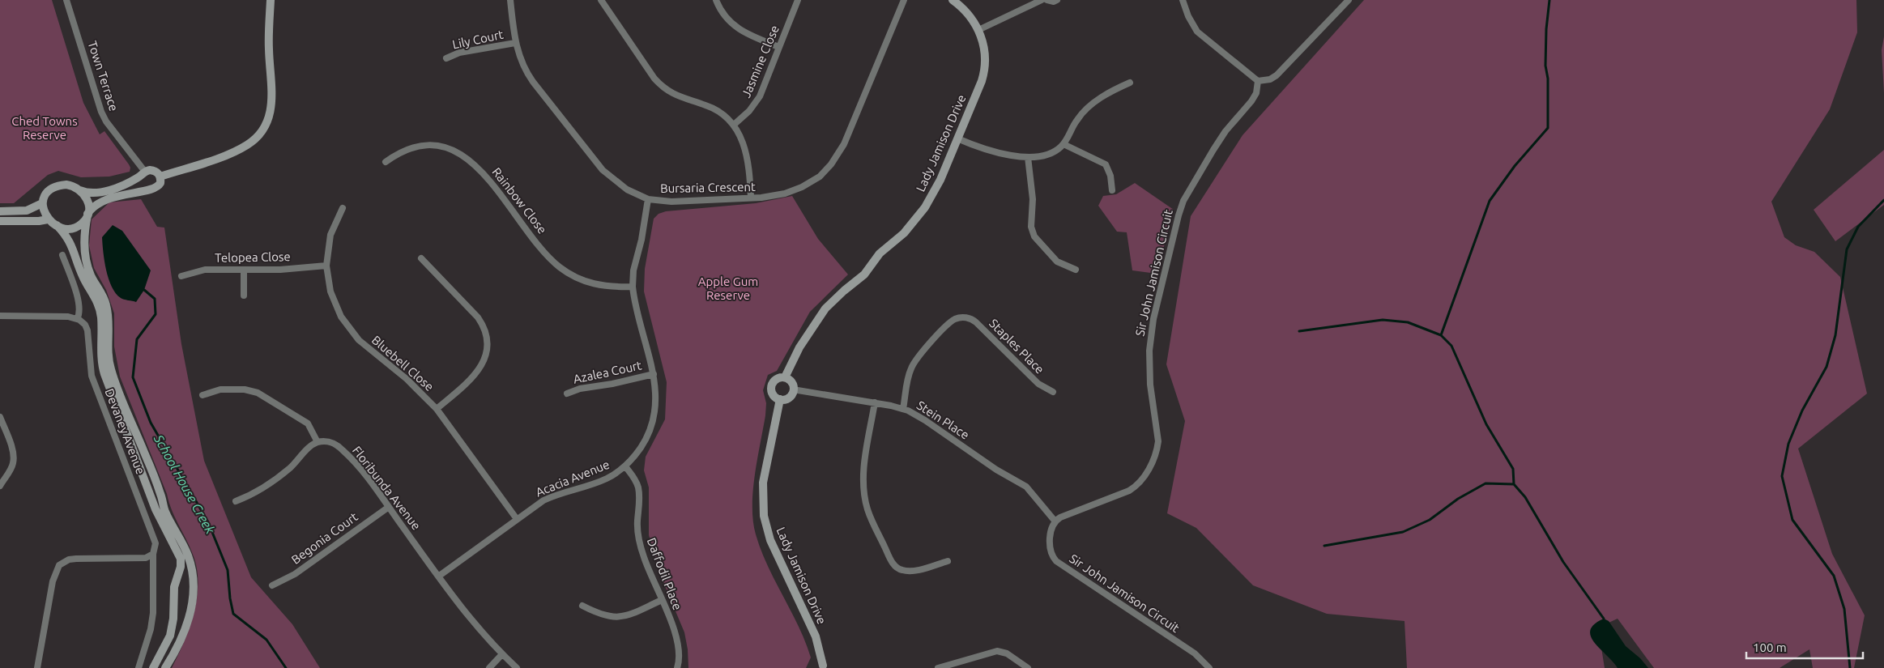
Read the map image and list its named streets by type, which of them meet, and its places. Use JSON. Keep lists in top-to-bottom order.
{
  "streets": {
    "main road": ["Lady Jamison Drive"],
    "street": [
      "Lily Court",
      "Jasmine Close",
      "Town Terrace",
      "Bursaria Crescent",
      "Rainbow Close",
      "Telopea Close",
      "Sir John Jamison Circuit",
      "Staples Place",
      "Bluebell Close",
      "Azalea Court",
      "Stein Place",
      "Devaney Avenue",
      "Acacia Avenue",
      "Floribunda Avenue",
      "Begonia Court",
      "Daffodil Place"
    ]
  },
  "crossings": [
    ["Lily Court", "Bursaria Crescent"],
    ["Lady Jamison Drive", "Stein Place"],
    ["Bursaria Crescent", "Acacia Avenue"],
    ["Rainbow Close", "Acacia Avenue"],
    ["Telopea Close", "Bluebell Close"],
    ["Sir John Jamison Circuit", "Stein Place"],
    ["Bluebell Close", "Acacia Avenue"],
    ["Azalea Court", "Acacia Avenue"],
    ["Acacia Avenue", "Floribunda Avenue"],
    ["Acacia Avenue", "Daffodil Place"],
    ["Floribunda Avenue", "Begonia Court"]
  ],
  "water": ["School House Creek"],
  "parks": ["Ched Towns Reserve", "Apple Gum Reserve"],
  "scale_bar": "100 m"
}
